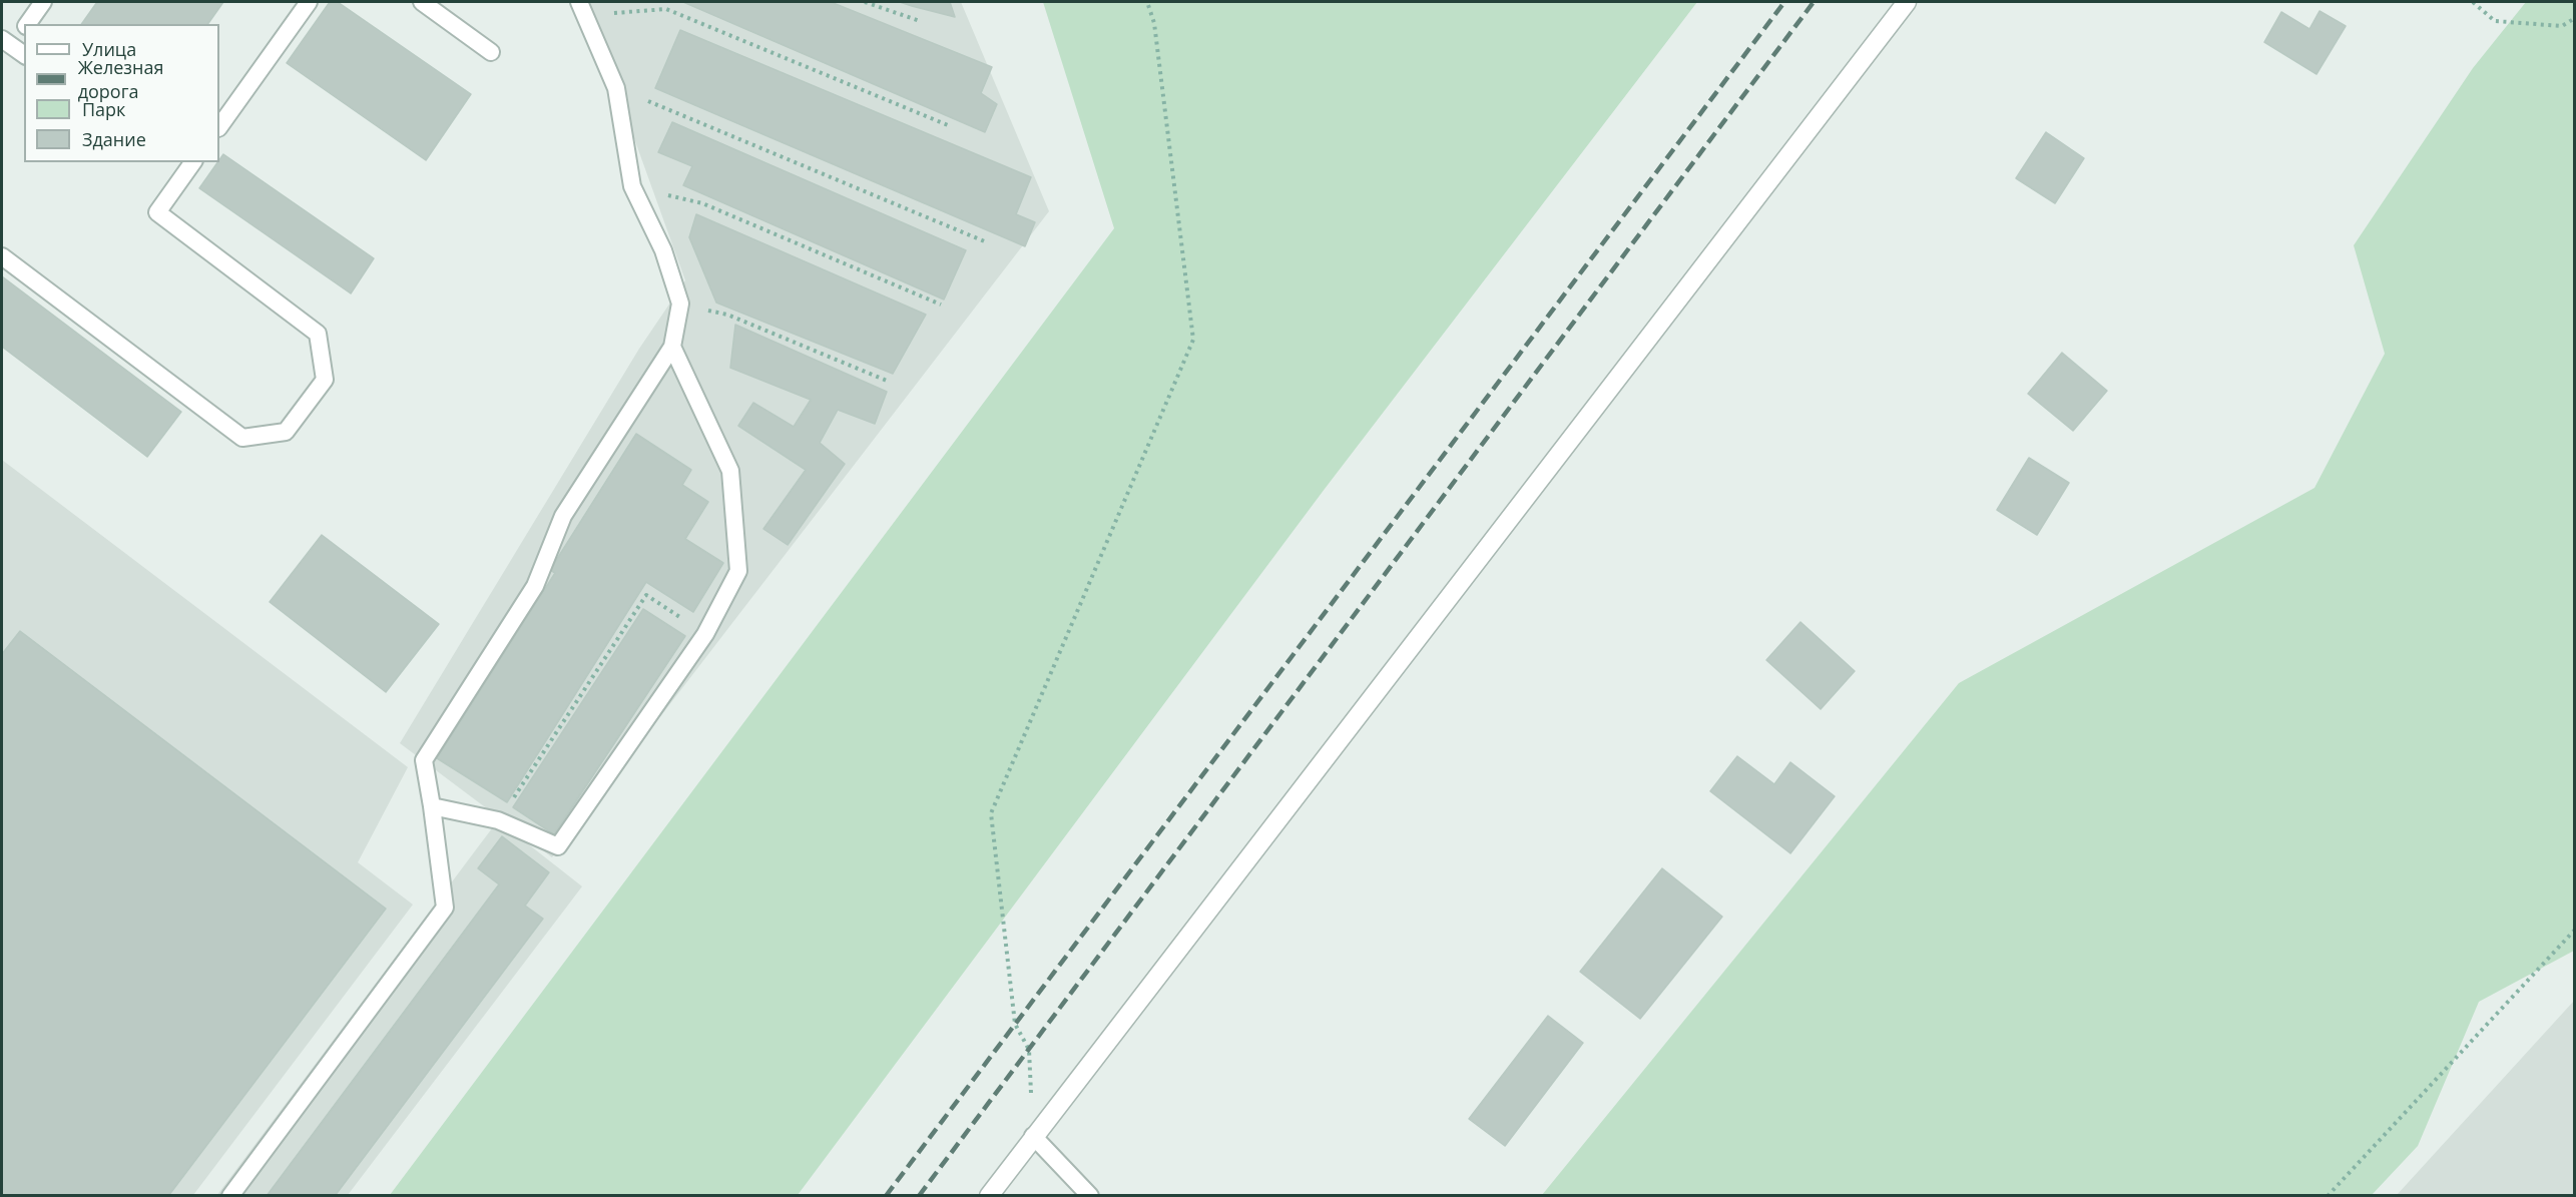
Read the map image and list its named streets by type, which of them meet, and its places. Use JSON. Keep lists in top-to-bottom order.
{
  "legend": [
    "Улица",
    "Железная дорога",
    "Парк",
    "Здание"
  ]
}
